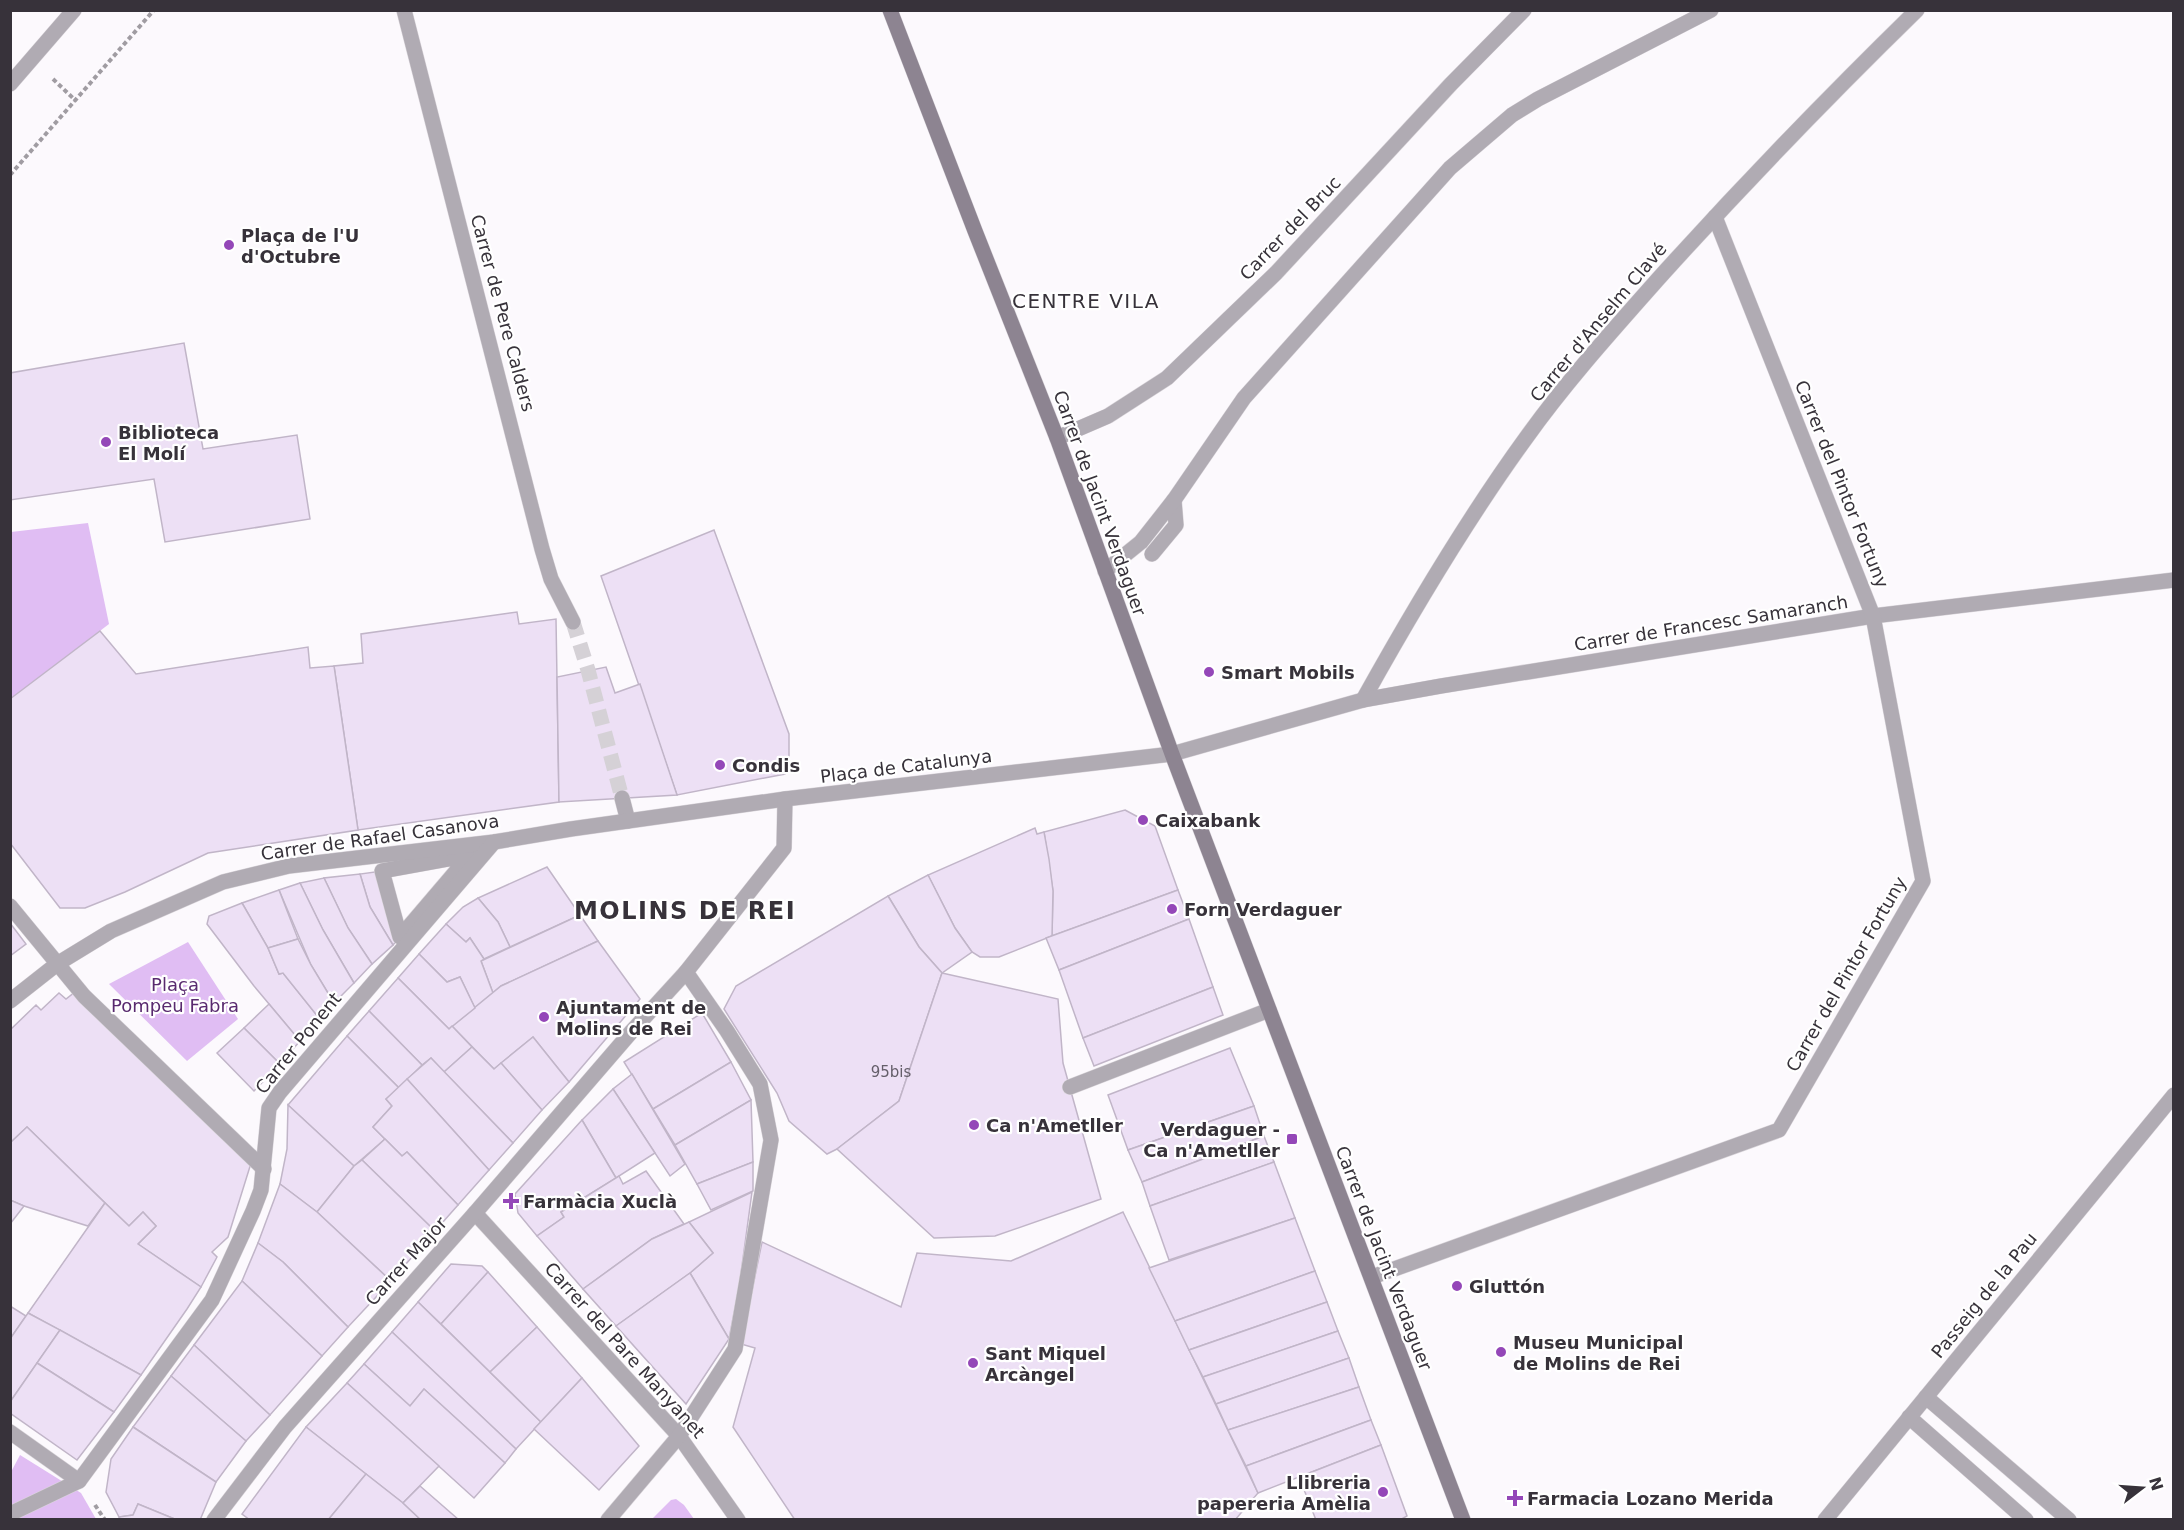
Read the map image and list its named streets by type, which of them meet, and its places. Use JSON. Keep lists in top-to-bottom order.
{
  "streets": {
    "main road": ["Carrer de Jacint Verdaguer"],
    "street": [
      "Carrer del Bruc",
      "Carrer de Pere Calders",
      "Carrer d'Anselm Clavé",
      "Carrer del Pintor Fortuny",
      "Carrer de Francesc Samaranch",
      "Plaça de Catalunya",
      "Carrer de Rafael Casanova",
      "Carrer Ponent",
      "Carrer Major",
      "Passeig de la Pau",
      "Carrer del Pare Manyanet"
    ]
  },
  "crossings": [
    ["Carrer del Bruc", "Carrer de Jacint Verdaguer"],
    ["Carrer d'Anselm Clavé", "Carrer del Pintor Fortuny"],
    ["Carrer d'Anselm Clavé", "Carrer de Francesc Samaranch"],
    ["Carrer del Pintor Fortuny", "Carrer de Jacint Verdaguer"],
    ["Carrer del Pintor Fortuny", "Carrer de Francesc Samaranch"],
    ["Carrer de Jacint Verdaguer", "Carrer de Francesc Samaranch"],
    ["Carrer de Jacint Verdaguer", "Plaça de Catalunya"],
    ["Carrer de Francesc Samaranch", "Plaça de Catalunya"],
    ["Plaça de Catalunya", "Carrer de Rafael Casanova"],
    ["Carrer de Rafael Casanova", "Carrer Ponent"],
    ["Carrer Major", "Carrer del Pare Manyanet"]
  ],
  "districts": ["CENTRE VILA", "MOLINS DE REI"],
  "parks": ["Plaça Pompeu Fabra"],
  "places": {
    "other": [
      "Plaça de l'U d'Octubre",
      "Biblioteca El Molí",
      "Smart Mobils",
      "Condis",
      "Caixabank",
      "Forn Verdaguer",
      "Ajuntament de Molins de Rei",
      "Ca n'Ametller",
      "Gluttón",
      "Museu Municipal de Molins de Rei",
      "Sant Miquel Arcàngel",
      "Llibreria papereria Amèlia"
    ],
    "transit": ["Verdaguer - Ca n'Ametller"],
    "health": ["Farmàcia Xuclà", "Farmacia Lozano Merida"]
  },
  "house_numbers": ["95bis"],
  "north": "right"
}
